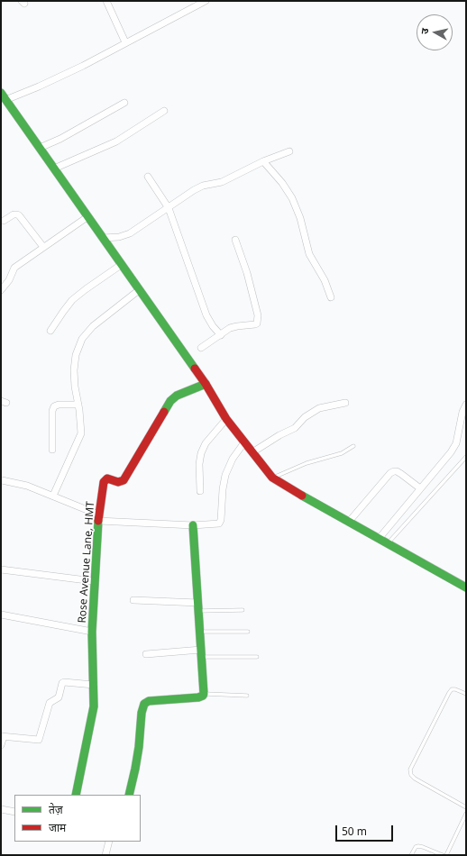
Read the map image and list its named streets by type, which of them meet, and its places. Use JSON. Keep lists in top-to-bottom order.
{
  "streets": {
    "street": ["Rose Avenue Lane, HMT"]
  },
  "legend": ["तेज़", "जाम"],
  "scale_bar": "50 m",
  "north": "left"
}
